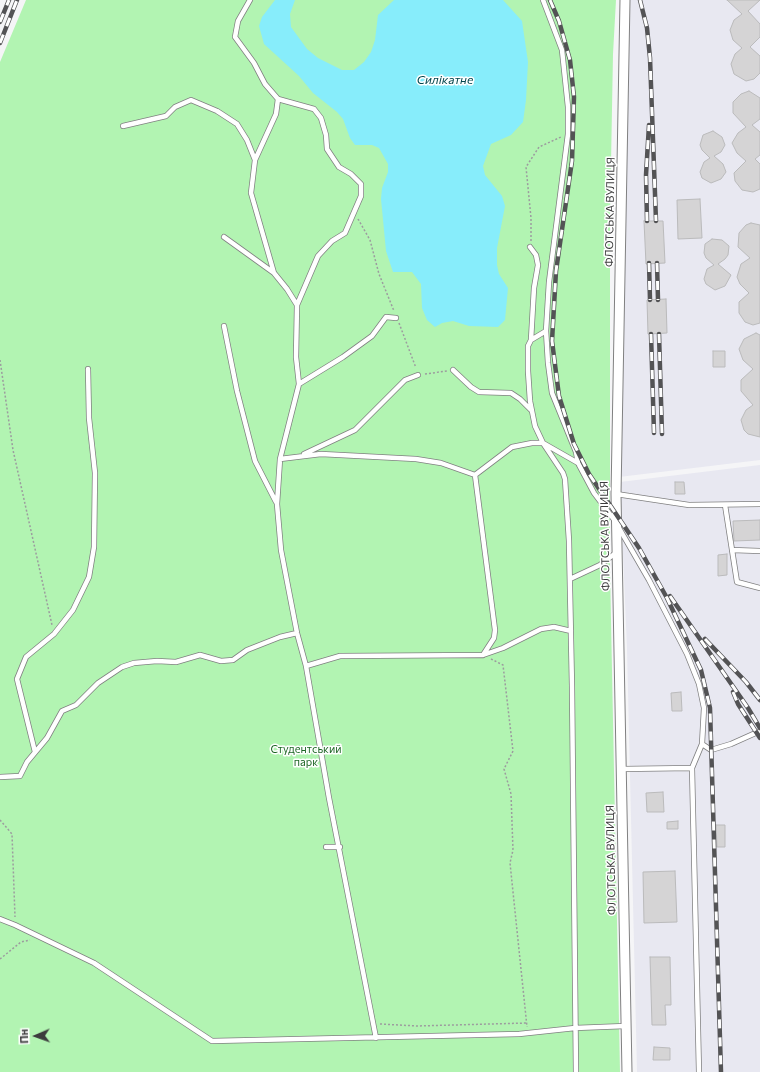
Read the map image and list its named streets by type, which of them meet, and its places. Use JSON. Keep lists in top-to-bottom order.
{
  "streets": {
    "street": ["ФЛОТСЬКА ВУЛИЦЯ"]
  },
  "water": ["Силікатне"],
  "parks": ["Студентський парк"],
  "north": "left"
}
